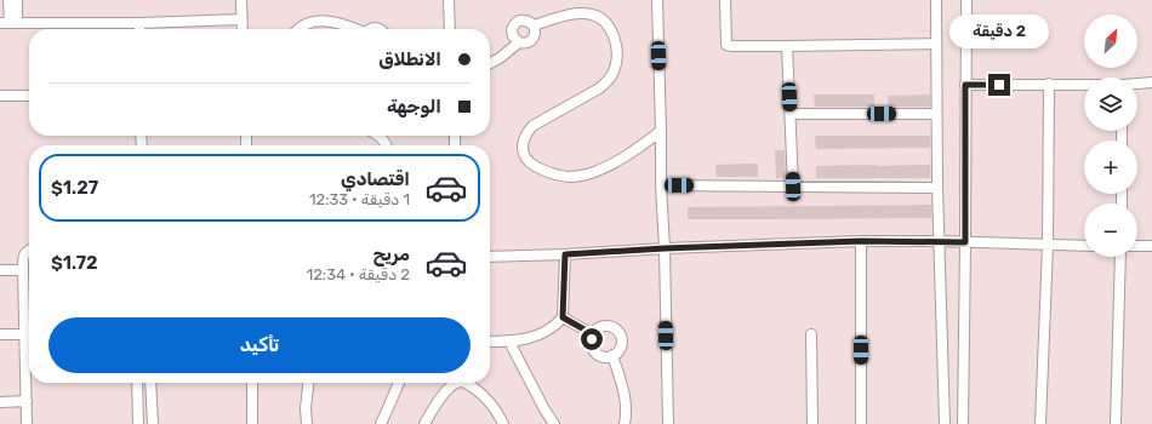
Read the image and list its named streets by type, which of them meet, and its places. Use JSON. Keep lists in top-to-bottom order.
{
  "north": "top right",
  "page": {
    "map_buttons": ["+", "−"],
    "bubble": "2 دقيقة",
    "banner": ["الانطلاق", "الوجهة"],
    "list": [
      {
        "name": "اقتصادي",
        "note": "1 دقيقة · 12:33",
        "value": "$1.27"
      },
      {
        "name": "مريح",
        "note": "2 دقيقة · 12:34",
        "value": "$1.72"
      }
    ],
    "buttons": "تأكيد"
  }
}
